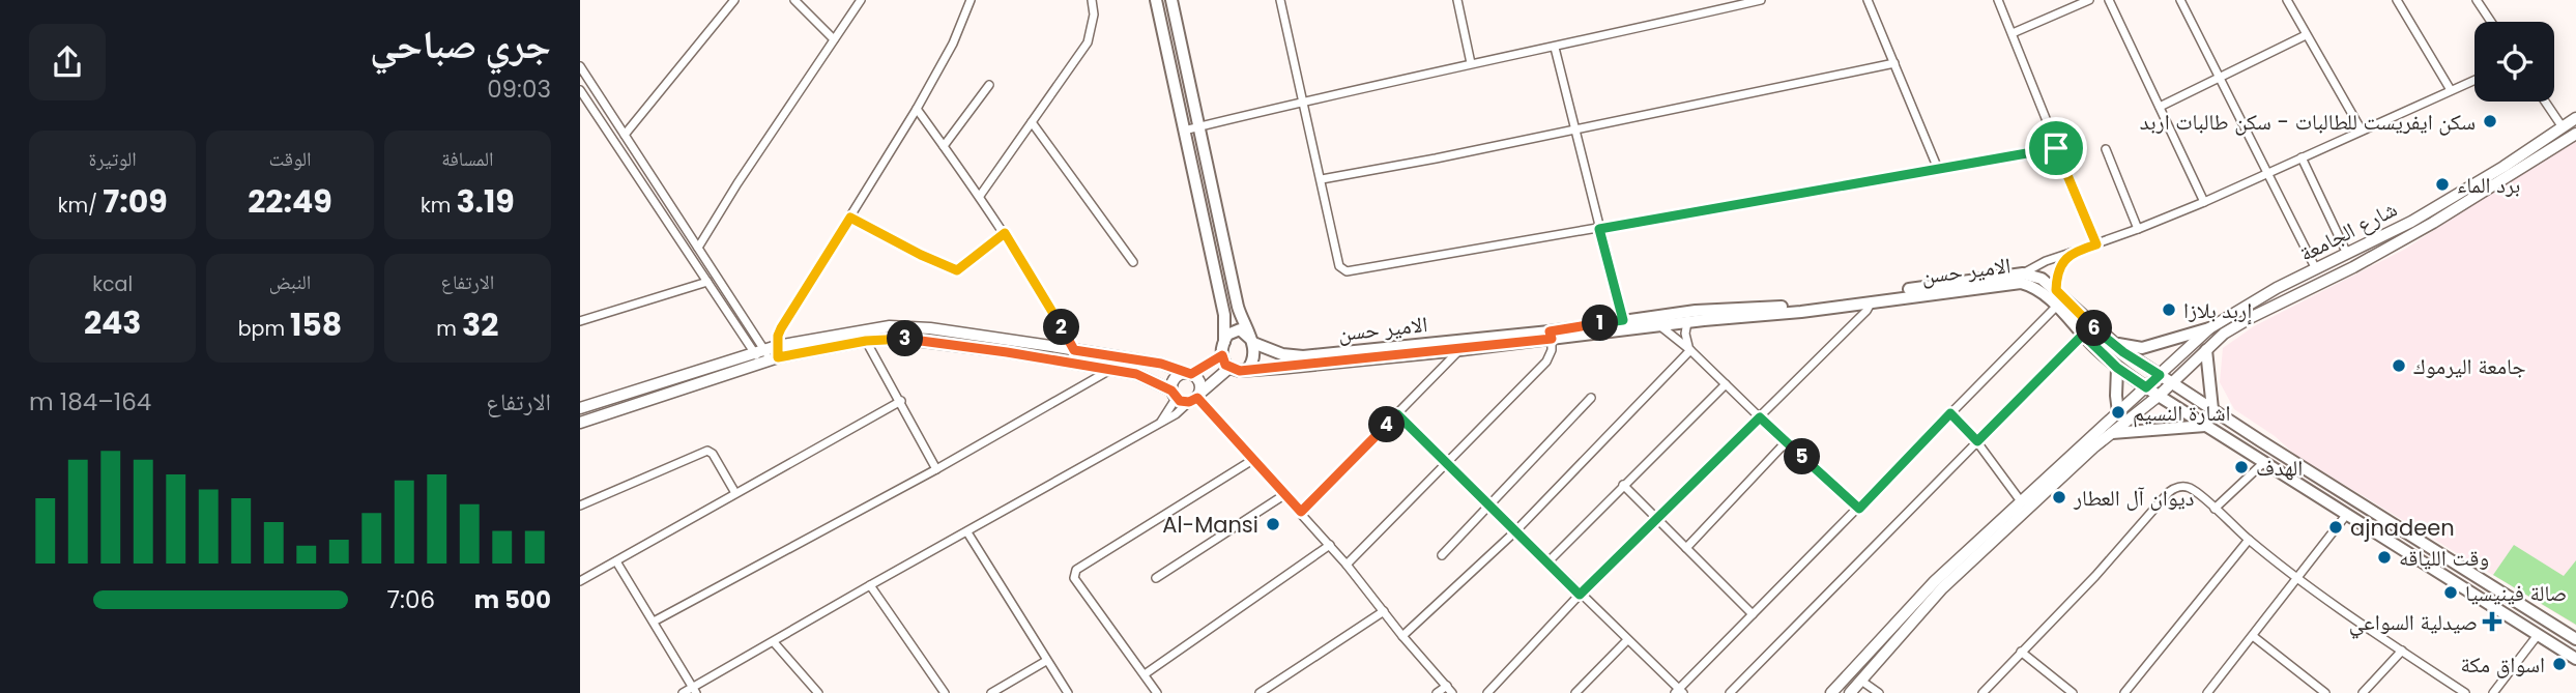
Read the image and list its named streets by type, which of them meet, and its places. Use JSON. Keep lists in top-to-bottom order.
{
  "streets": {
    "main road": ["شارع الجامعة", "الامير حسن"]
  },
  "crossings": [
    ["شارع الجامعة", "الامير حسن"]
  ],
  "places": {
    "other": [
      "سكن ايفريست للطالبات - سكن طالبات اربد",
      "برد الماء",
      "إربد بلازا",
      "جامعة اليرموك",
      "اشارة النسيم",
      "الهدف",
      "ديوان آل العطار",
      "Al-Mansi",
      "ajnadeen",
      "وقت اللياقه",
      "صالة فينيسيا",
      "اسواق مكة"
    ],
    "health": ["صيدلية السواعي"]
  },
  "page": {
    "heading": ["جري صباحي", "09:03"],
    "stats": [
      ["المسافة", "3.19 km"],
      ["الوقت", "22:49"],
      ["الوتيرة", "7:09 /km"],
      ["الارتفاع", "32 m"],
      ["النبض", "158 bpm"],
      ["kcal", "243"]
    ],
    "pins": [
      "1",
      "2",
      "6",
      "3",
      "4",
      "5"
    ],
    "chart": ["الارتفاع", "164–184 m"],
    "list": [
      {
        "name": "500 m",
        "note": "7:06"
      }
    ]
  }
}
